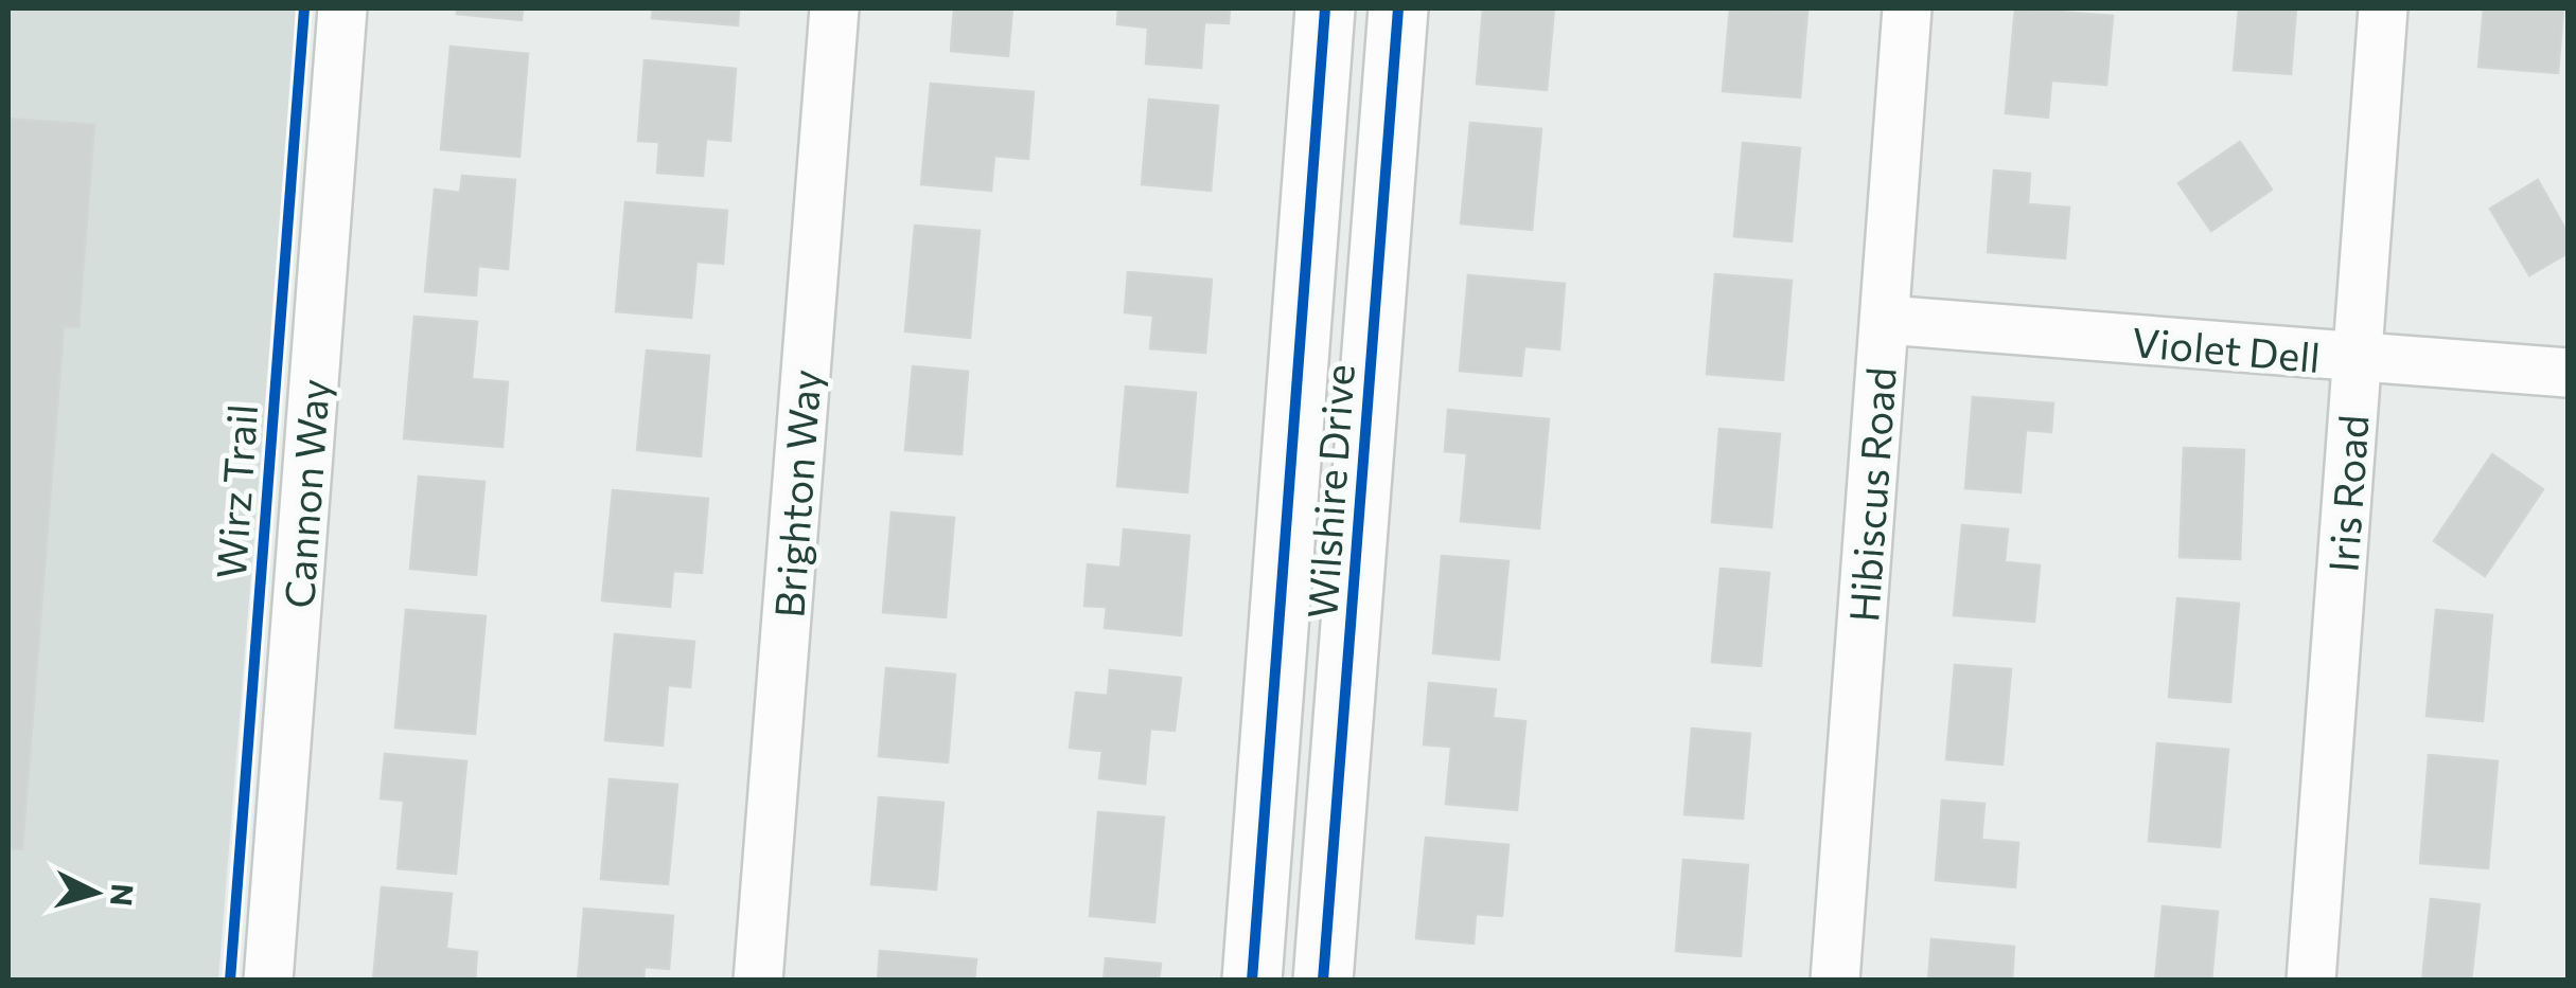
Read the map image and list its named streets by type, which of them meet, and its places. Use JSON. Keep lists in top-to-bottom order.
{
  "streets": {
    "street": [
      "Violet Dell",
      "Wilshire Drive",
      "Cannon Way",
      "Brighton Way",
      "Iris Road",
      "Hibiscus Road"
    ],
    "cycle path": ["Wirz Trail"]
  },
  "crossings": [
    ["Violet Dell", "Iris Road"],
    ["Violet Dell", "Hibiscus Road"]
  ],
  "north": "right"
}
